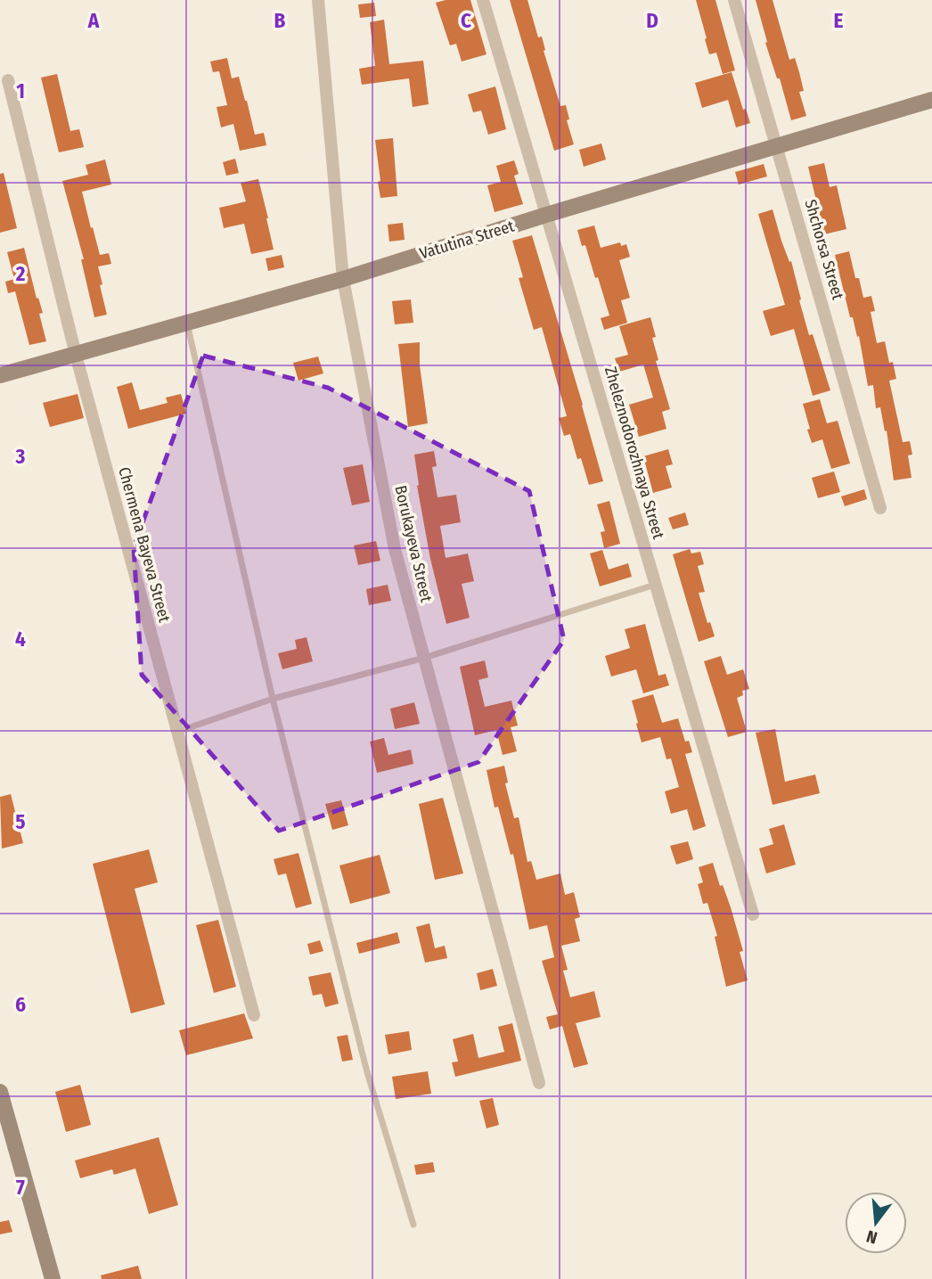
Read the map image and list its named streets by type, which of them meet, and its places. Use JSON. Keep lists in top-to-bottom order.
{
  "streets": {
    "street": [
      "Vatutina Street",
      "Shchorsa Street",
      "Zheleznodorozhnaya Street",
      "Borukayeva Street",
      "Chermena Bayeva Street"
    ]
  },
  "crossings": [
    ["Vatutina Street", "Shchorsa Street"],
    ["Vatutina Street", "Zheleznodorozhnaya Street"],
    ["Vatutina Street", "Borukayeva Street"],
    ["Vatutina Street", "Chermena Bayeva Street"]
  ],
  "north": "bottom",
  "grid": {
    "columns": [
      "A",
      "B",
      "C",
      "D",
      "E"
    ],
    "rows": [
      "1",
      "2",
      "3",
      "4",
      "5",
      "6",
      "7"
    ]
  }
}
